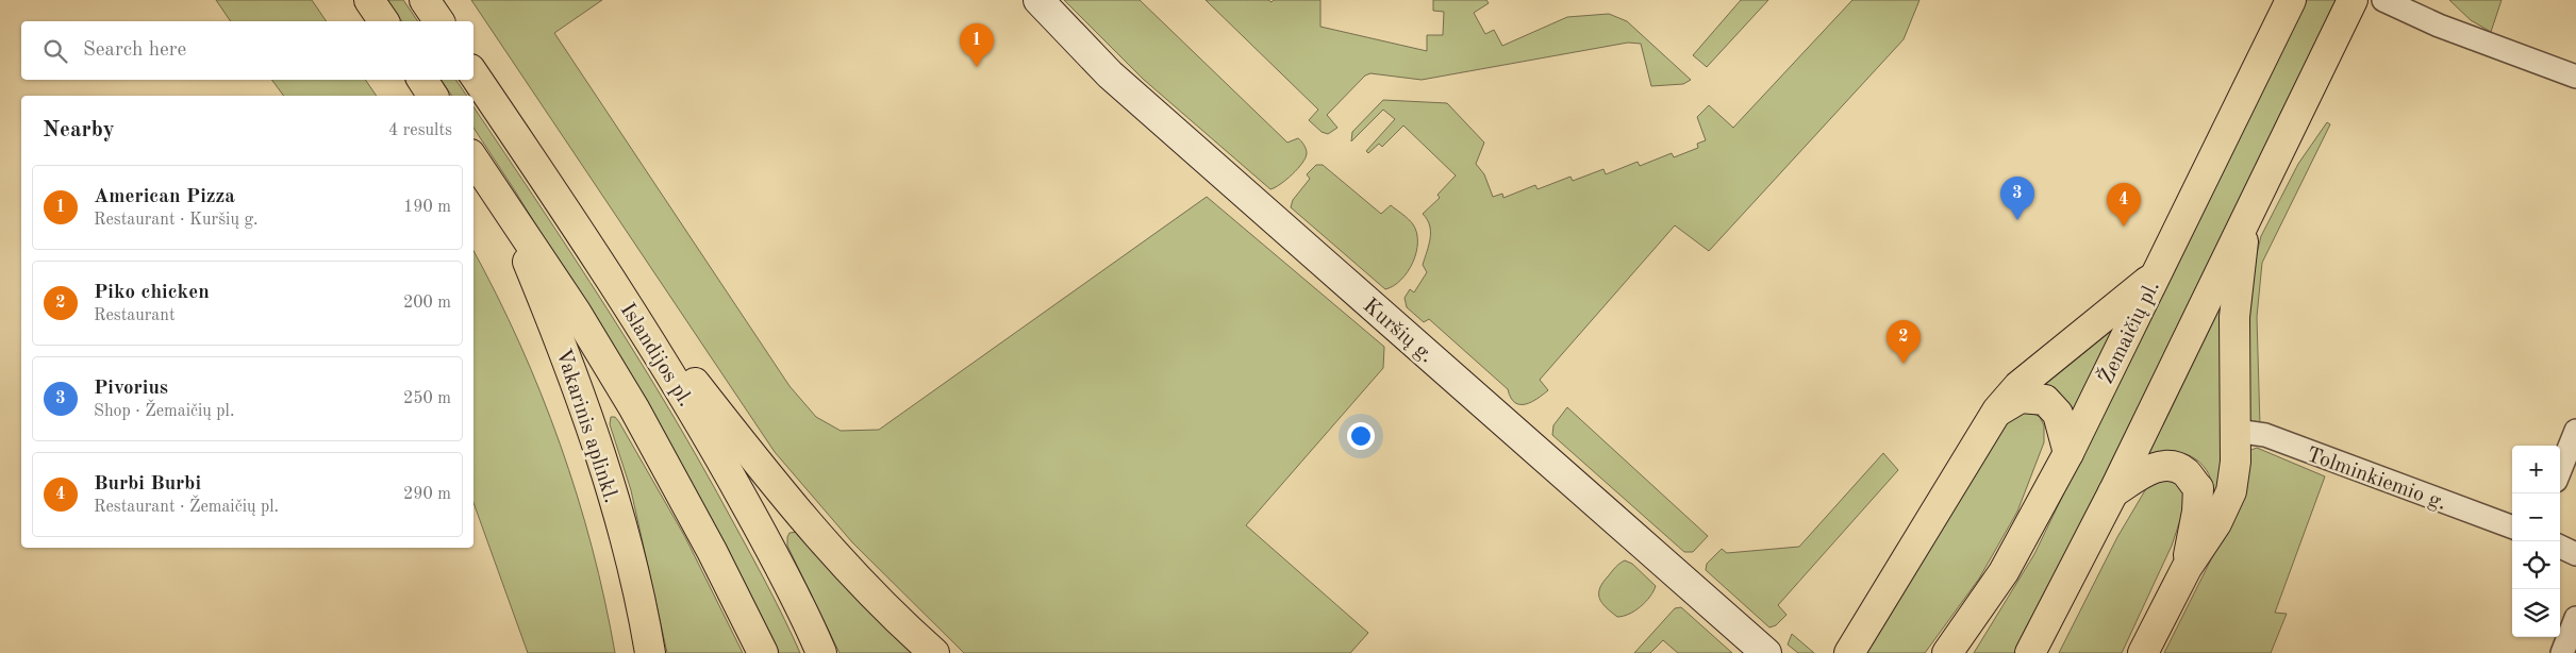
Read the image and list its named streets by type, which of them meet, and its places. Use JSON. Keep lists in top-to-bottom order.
{
  "streets": {
    "main road": [
      "Kuršių g.",
      "Žemaičių pl.",
      "Islandijos pl.",
      "Vakarinis aplinkl."
    ],
    "street": ["Tolminkiemio g."]
  },
  "page": {
    "search": "Search here",
    "pins": [
      "1",
      "3",
      "4",
      "2"
    ],
    "heading": ["Nearby", "4 results"],
    "list": [
      {
        "mark": "1",
        "name": "American Pizza",
        "note": "Restaurant · Kuršių g.",
        "value": "190 m"
      },
      {
        "mark": "2",
        "name": "Piko chicken",
        "note": "Restaurant",
        "value": "200 m"
      },
      {
        "mark": "3",
        "name": "Pivorius",
        "note": "Shop · Žemaičių pl.",
        "value": "250 m"
      },
      {
        "mark": "4",
        "name": "Burbi Burbi",
        "note": "Restaurant · Žemaičių pl.",
        "value": "290 m"
      }
    ],
    "map_buttons": ["+", "−"]
  }
}
